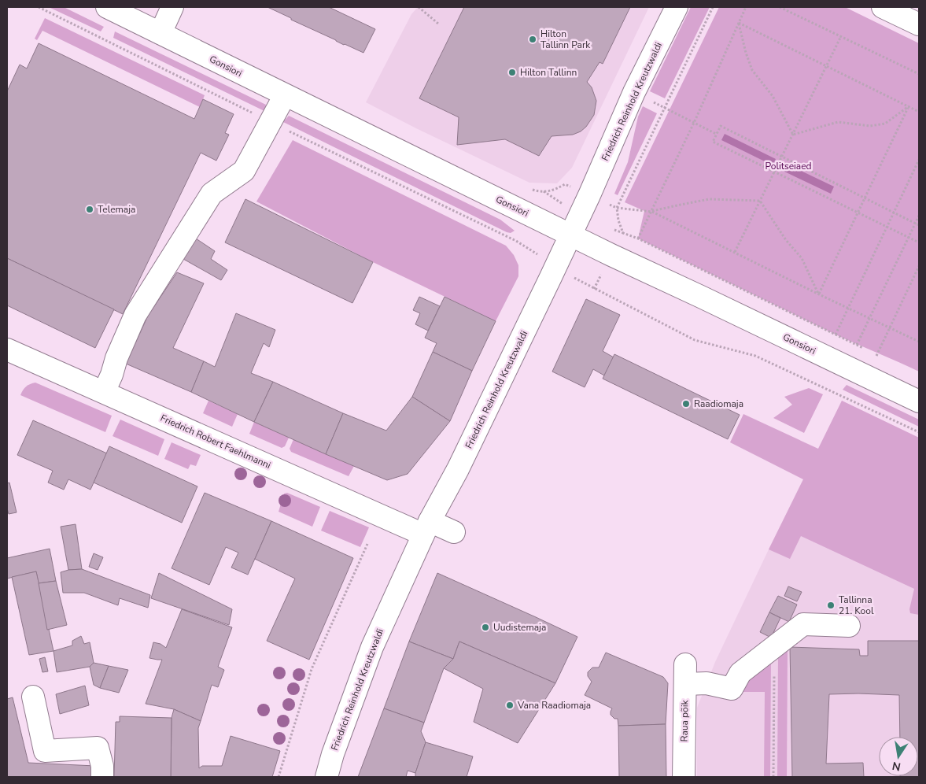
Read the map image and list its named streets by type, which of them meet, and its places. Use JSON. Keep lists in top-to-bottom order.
{
  "streets": {
    "street": [
      "Gonsiori",
      "Friedrich Reinhold Kreutzwaldi",
      "Friedrich Robert Faehlmanni",
      "Raua põik"
    ]
  },
  "crossings": [
    ["Gonsiori", "Friedrich Reinhold Kreutzwaldi"],
    ["Friedrich Reinhold Kreutzwaldi", "Friedrich Robert Faehlmanni"]
  ],
  "parks": ["Politseiaed"],
  "places": [
    "Hilton Tallinn Park",
    "Hilton Tallinn",
    "Telemaja",
    "Raadiomaja",
    "Tallinna 21. Kool",
    "Uudistemaja",
    "Vana Raadiomaja"
  ],
  "north": "bottom"
}
